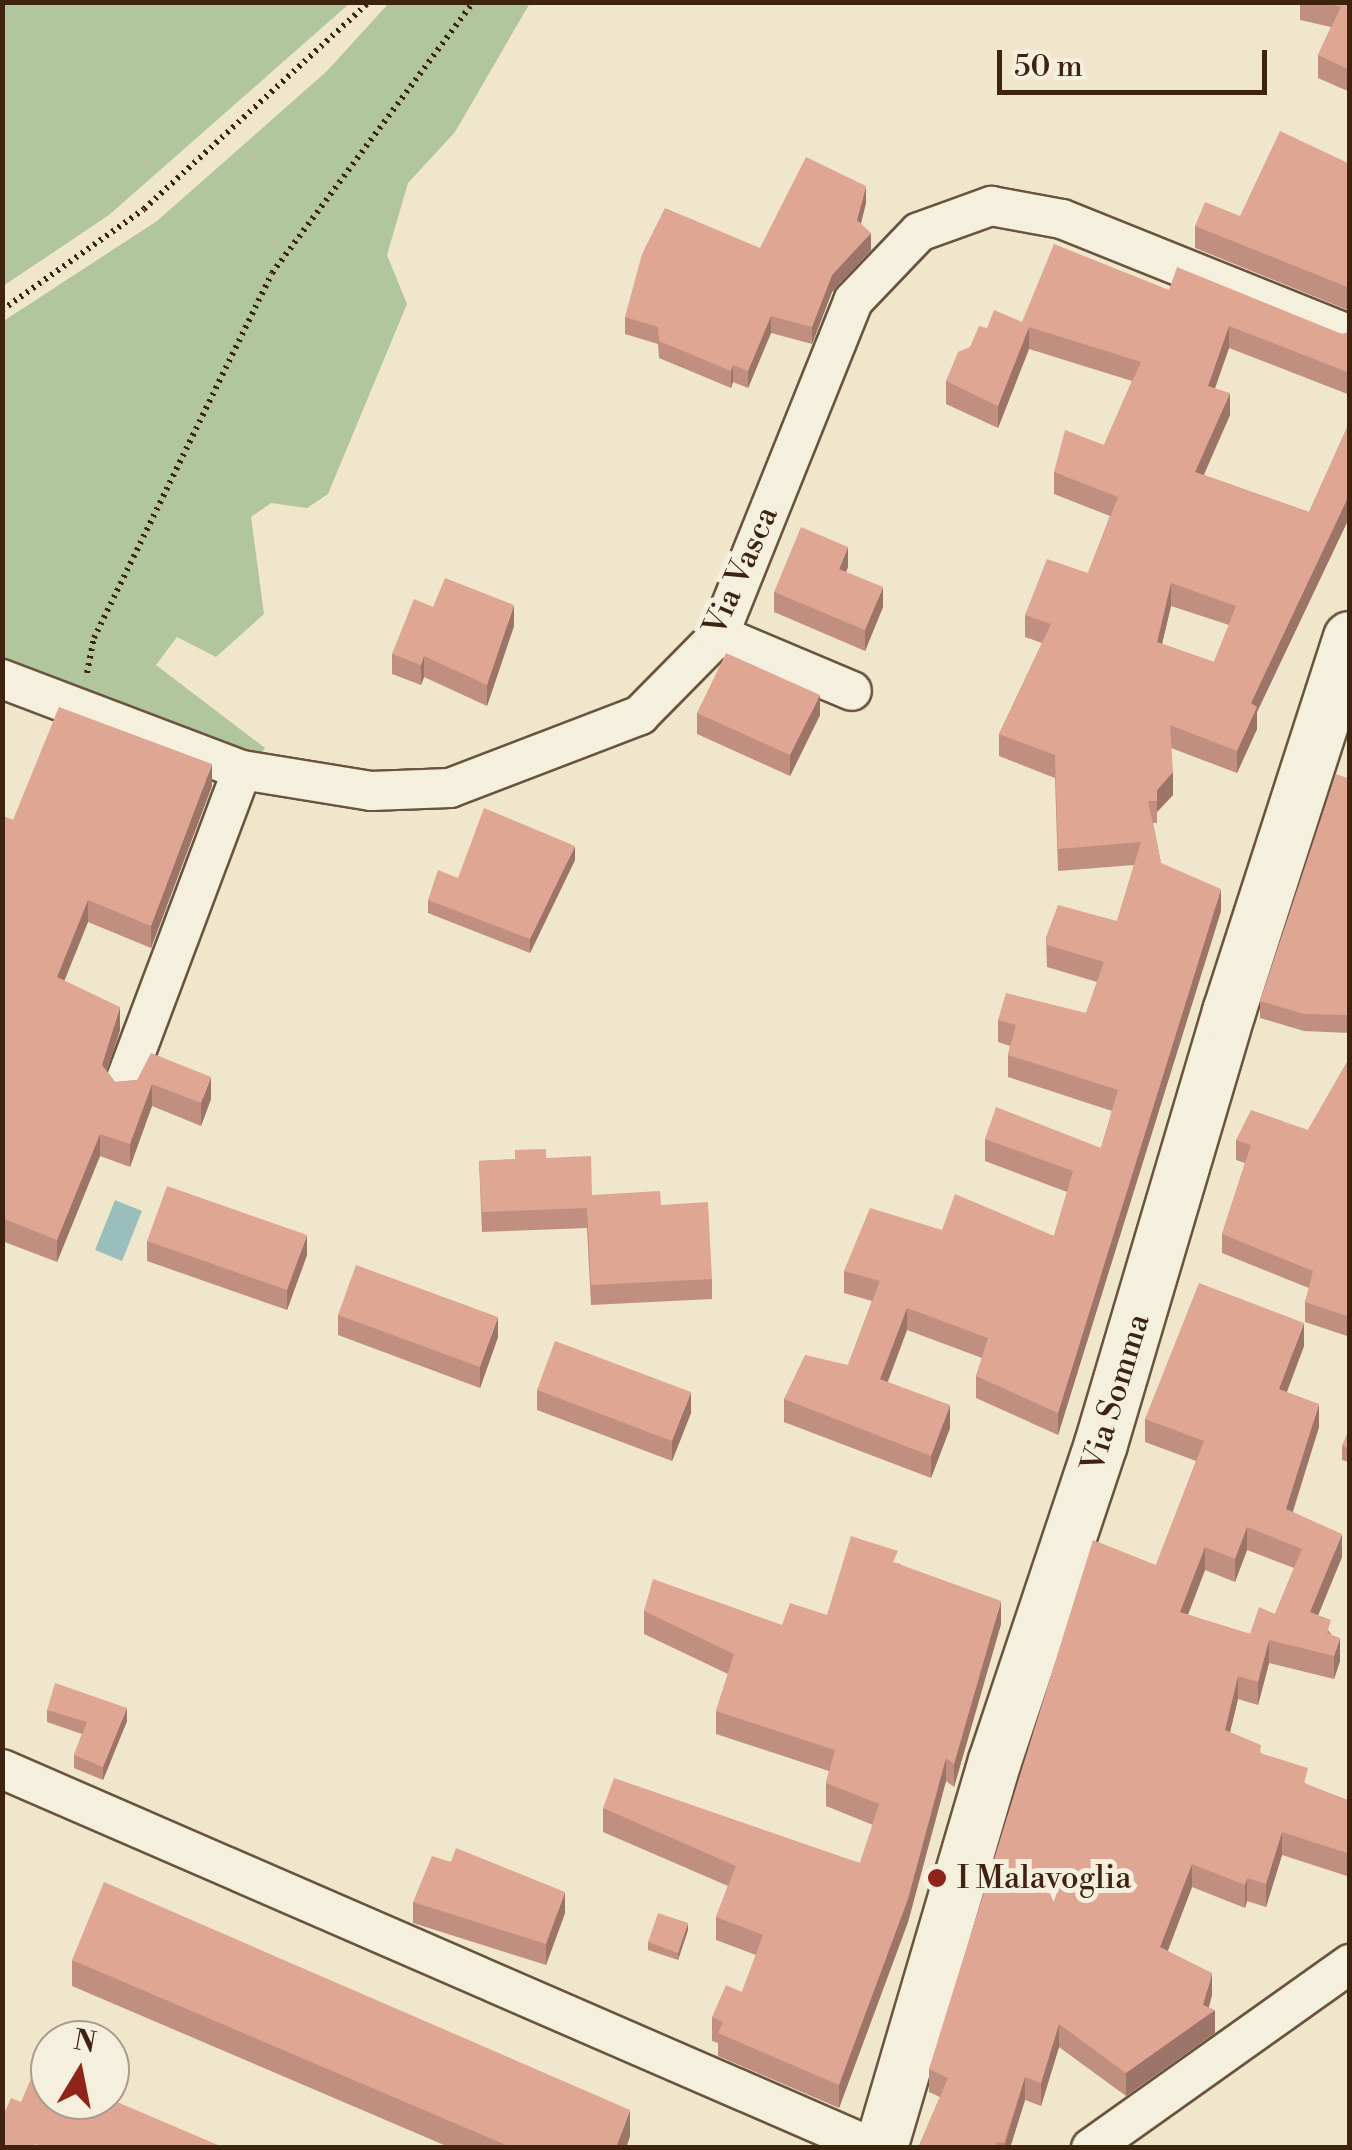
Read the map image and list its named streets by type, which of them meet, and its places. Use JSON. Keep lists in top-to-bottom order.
{
  "streets": {
    "street": ["Via Vasca", "Via Somma"]
  },
  "places": ["I Malavoglia"],
  "scale_bar": "50 m",
  "north": "top"
}
